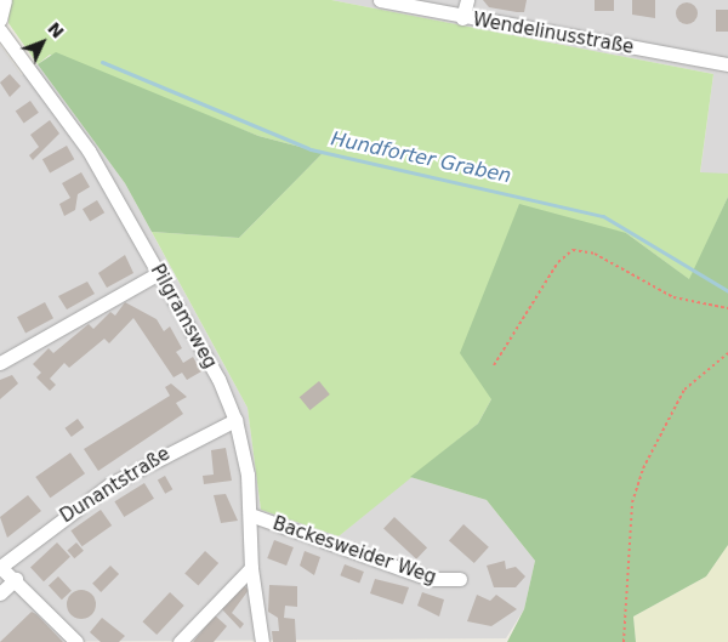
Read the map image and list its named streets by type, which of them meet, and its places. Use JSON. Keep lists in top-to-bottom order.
{
  "streets": {
    "street": [
      "Wendelinusstraße",
      "Pilgramsweg",
      "Dunantstraße",
      "Backesweider Weg"
    ]
  },
  "crossings": [
    ["Pilgramsweg", "Dunantstraße"],
    ["Pilgramsweg", "Backesweider Weg"]
  ],
  "water": ["Hundforter Graben"],
  "north": "top right"
}
